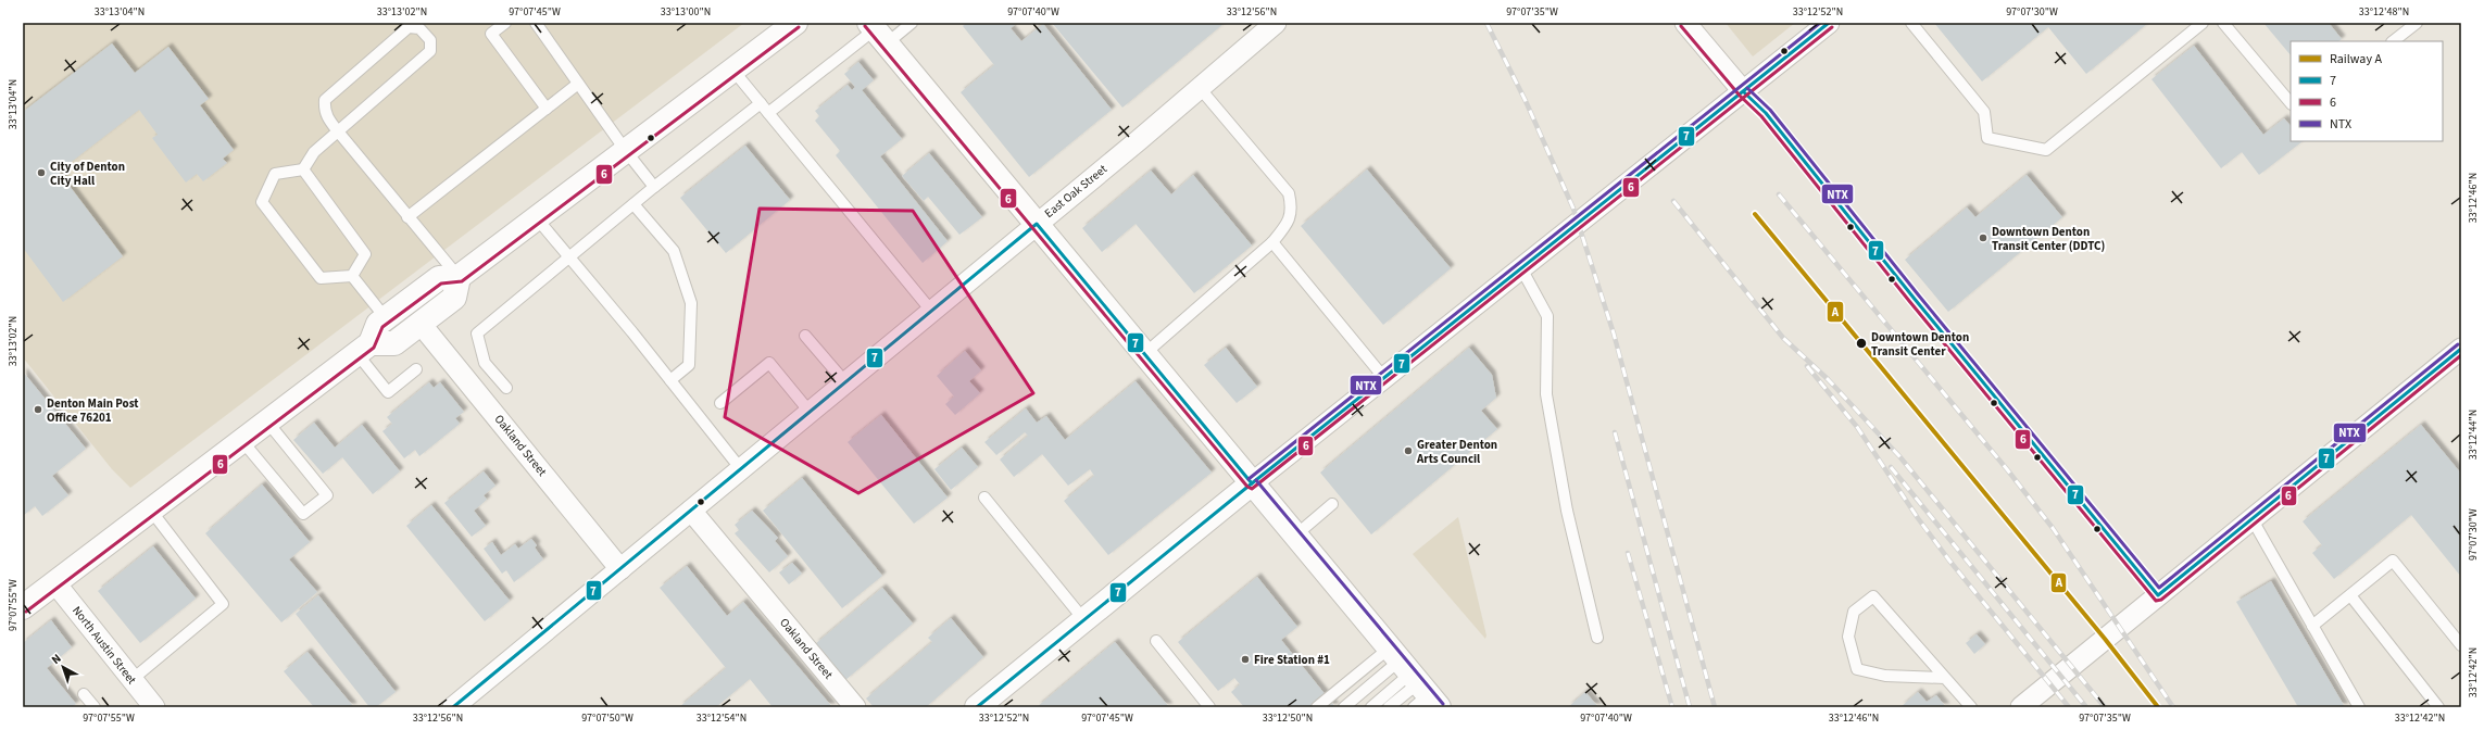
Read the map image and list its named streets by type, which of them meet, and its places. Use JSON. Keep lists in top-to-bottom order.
{
  "streets": {
    "street": ["East Oak Street", "Oakland Street", "North Austin Street"]
  },
  "crossings": [
    ["East Oak Street", "Oakland Street"]
  ],
  "places": [
    "City of Denton City Hall",
    "Downtown Denton Transit Center (DDTC)",
    "Downtown Denton Transit Center",
    "Denton Main Post Office 76201",
    "Greater Denton Arts Council",
    "Fire Station #1"
  ],
  "lines": [
    "transit line 7",
    "transit line NTX",
    "transit line 6",
    "rail line A"
  ],
  "legend": [
    "Railway A",
    "7",
    "6",
    "NTX"
  ],
  "north": "top left",
  "coordinates": [
    "33°13'04\"N",
    "33°13'02\"N",
    "97°07'45\"W",
    "33°13'00\"N",
    "97°07'40\"W",
    "33°12'56\"N",
    "97°07'35\"W",
    "33°12'52\"N",
    "97°07'30\"W",
    "33°12'48\"N",
    "33°12'46\"N",
    "33°12'44\"N",
    "97°07'55\"W",
    "33°12'42\"N",
    "97°07'50\"W",
    "33°12'54\"N",
    "33°12'50\"N"
  ]
}
